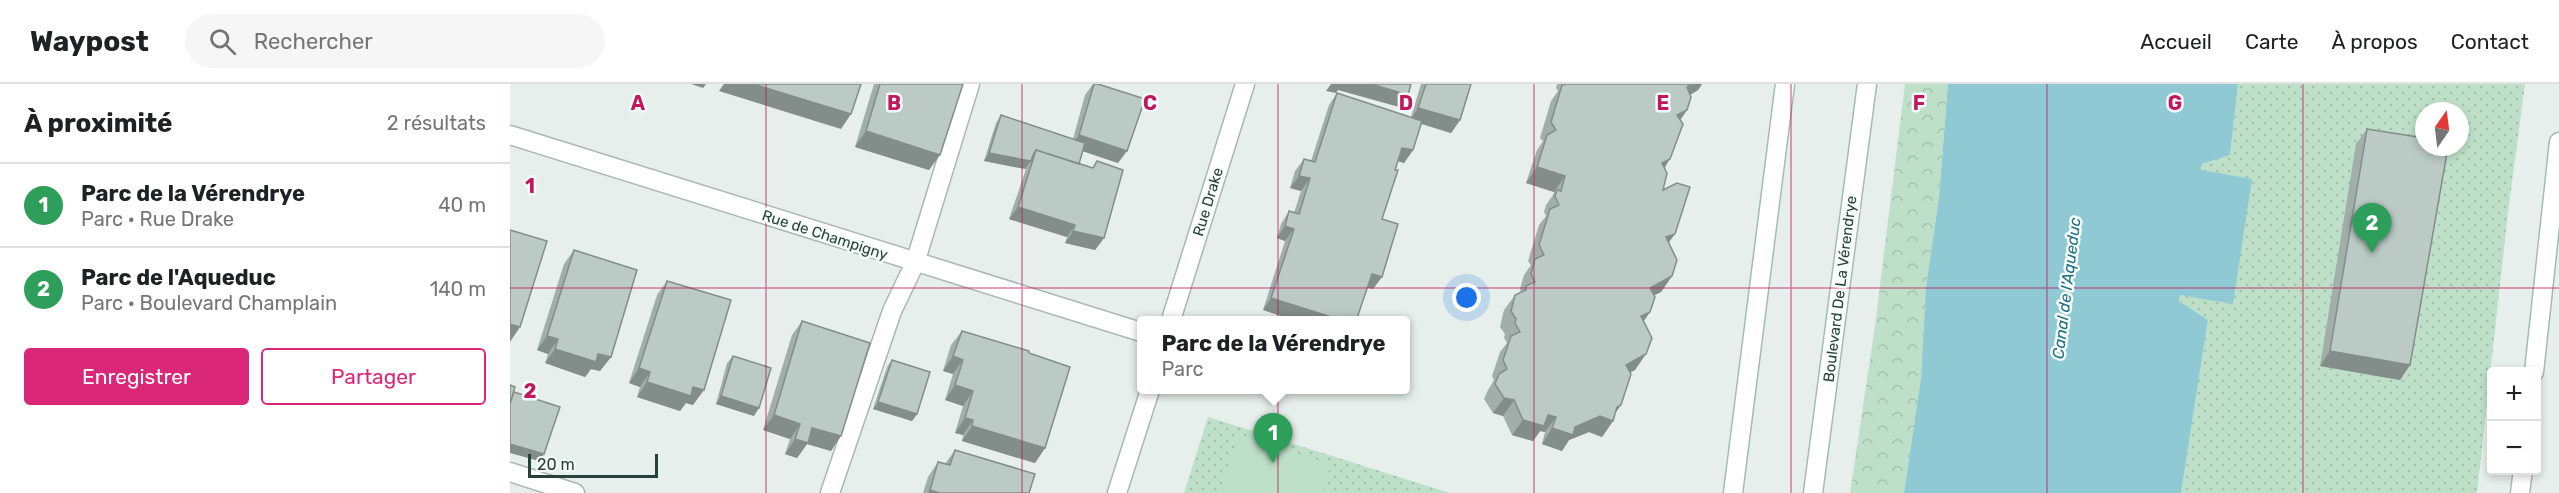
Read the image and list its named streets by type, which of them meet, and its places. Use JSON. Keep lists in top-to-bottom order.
{
  "streets": {
    "main road": ["Rue Drake", "Rue de Champigny", "Boulevard De La Vérendrye"]
  },
  "water": ["Canal de l'Aqueduc"],
  "scale_bar": "20 m",
  "north": "top",
  "page": {
    "header": "Waypost",
    "search": "Rechercher",
    "nav": [
      "Accueil",
      "Carte",
      "À propos",
      "Contact"
    ],
    "heading": ["À proximité", "2 résultats"],
    "list": [
      {
        "mark": "1",
        "name": "Parc de la Vérendrye",
        "note": "Parc · Rue Drake",
        "value": "40 m"
      },
      {
        "mark": "2",
        "name": "Parc de l'Aqueduc",
        "note": "Parc · Boulevard Champlain",
        "value": "140 m"
      }
    ],
    "pins": ["2", "1"],
    "popup": ["Parc de la Vérendrye", "Parc"],
    "buttons": ["Enregistrer", "Partager"],
    "map_buttons": ["+", "−"],
    "scale": "20 m"
  },
  "grid": {
    "columns": [
      "A",
      "B",
      "C",
      "D",
      "E",
      "F",
      "G"
    ],
    "rows": ["1", "2"]
  }
}
